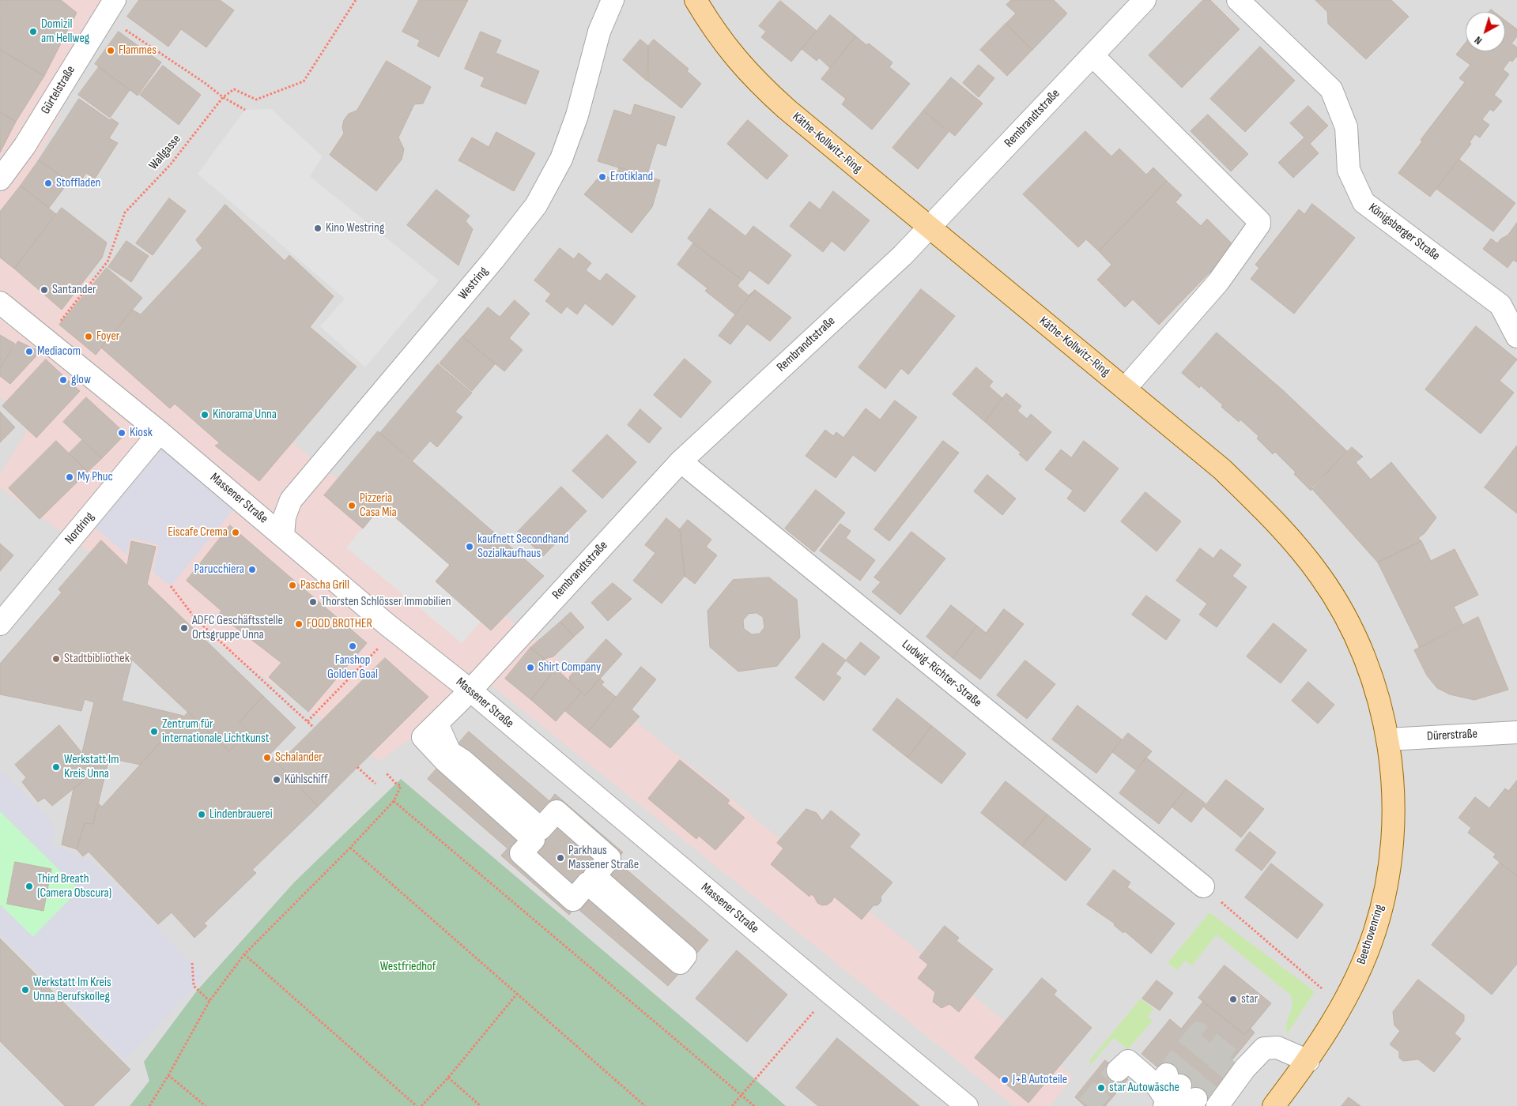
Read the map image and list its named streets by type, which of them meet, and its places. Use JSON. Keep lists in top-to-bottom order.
{
  "streets": {
    "main road": ["Käthe-Kollwitz-Ring", "Beethovenring"],
    "street": [
      "Gürtelstraße",
      "Rembrandtstraße",
      "Königsberger Straße",
      "Westring",
      "Massener Straße",
      "Nordring",
      "Ludwig-Richter-Straße",
      "Dürerstraße"
    ],
    "path": ["Wallgasse"]
  },
  "crossings": [
    ["Rembrandtstraße", "Käthe-Kollwitz-Ring"],
    ["Rembrandtstraße", "Massener Straße"],
    ["Rembrandtstraße", "Ludwig-Richter-Straße"],
    ["Käthe-Kollwitz-Ring", "Dürerstraße"],
    ["Käthe-Kollwitz-Ring", "Beethovenring"],
    ["Wallgasse", "Massener Straße"],
    ["Westring", "Massener Straße"],
    ["Massener Straße", "Nordring"],
    ["Dürerstraße", "Beethovenring"]
  ],
  "parks": ["Westfriedhof"],
  "places": [
    "Domizil am Hellweg",
    "Flammes",
    "Erotikland",
    "Stoffladen",
    "Kino Westring",
    "Santander",
    "Foyer",
    "Mediacom",
    "glow",
    "Kinorama Unna",
    "Kiosk",
    "My Phuc",
    "Pizzeria Casa Mia",
    "Eiscafe Crema",
    "kaufnett Secondhand Sozialkaufhaus",
    "Parucchiera",
    "Pascha Grill",
    "Thorsten Schlösser Immobilien",
    "FOOD BROTHER",
    "ADFC Geschäftsstelle Ortsgruppe Unna",
    "Fanshop Golden Goal",
    "Stadtbibliothek",
    "Shirt Company",
    "Zentrum für internationale Lichtkunst",
    "Schalander",
    "Werkstatt Im Kreis Unna",
    "Kühlschiff",
    "Lindenbrauerei",
    "Parkhaus Massener Straße",
    "Third Breath (Camera Obscura)",
    "Werkstatt Im Kreis Unna Berufskolleg",
    "star",
    "J+B Autoteile",
    "star Autowäsche"
  ],
  "north": "bottom left"
}
